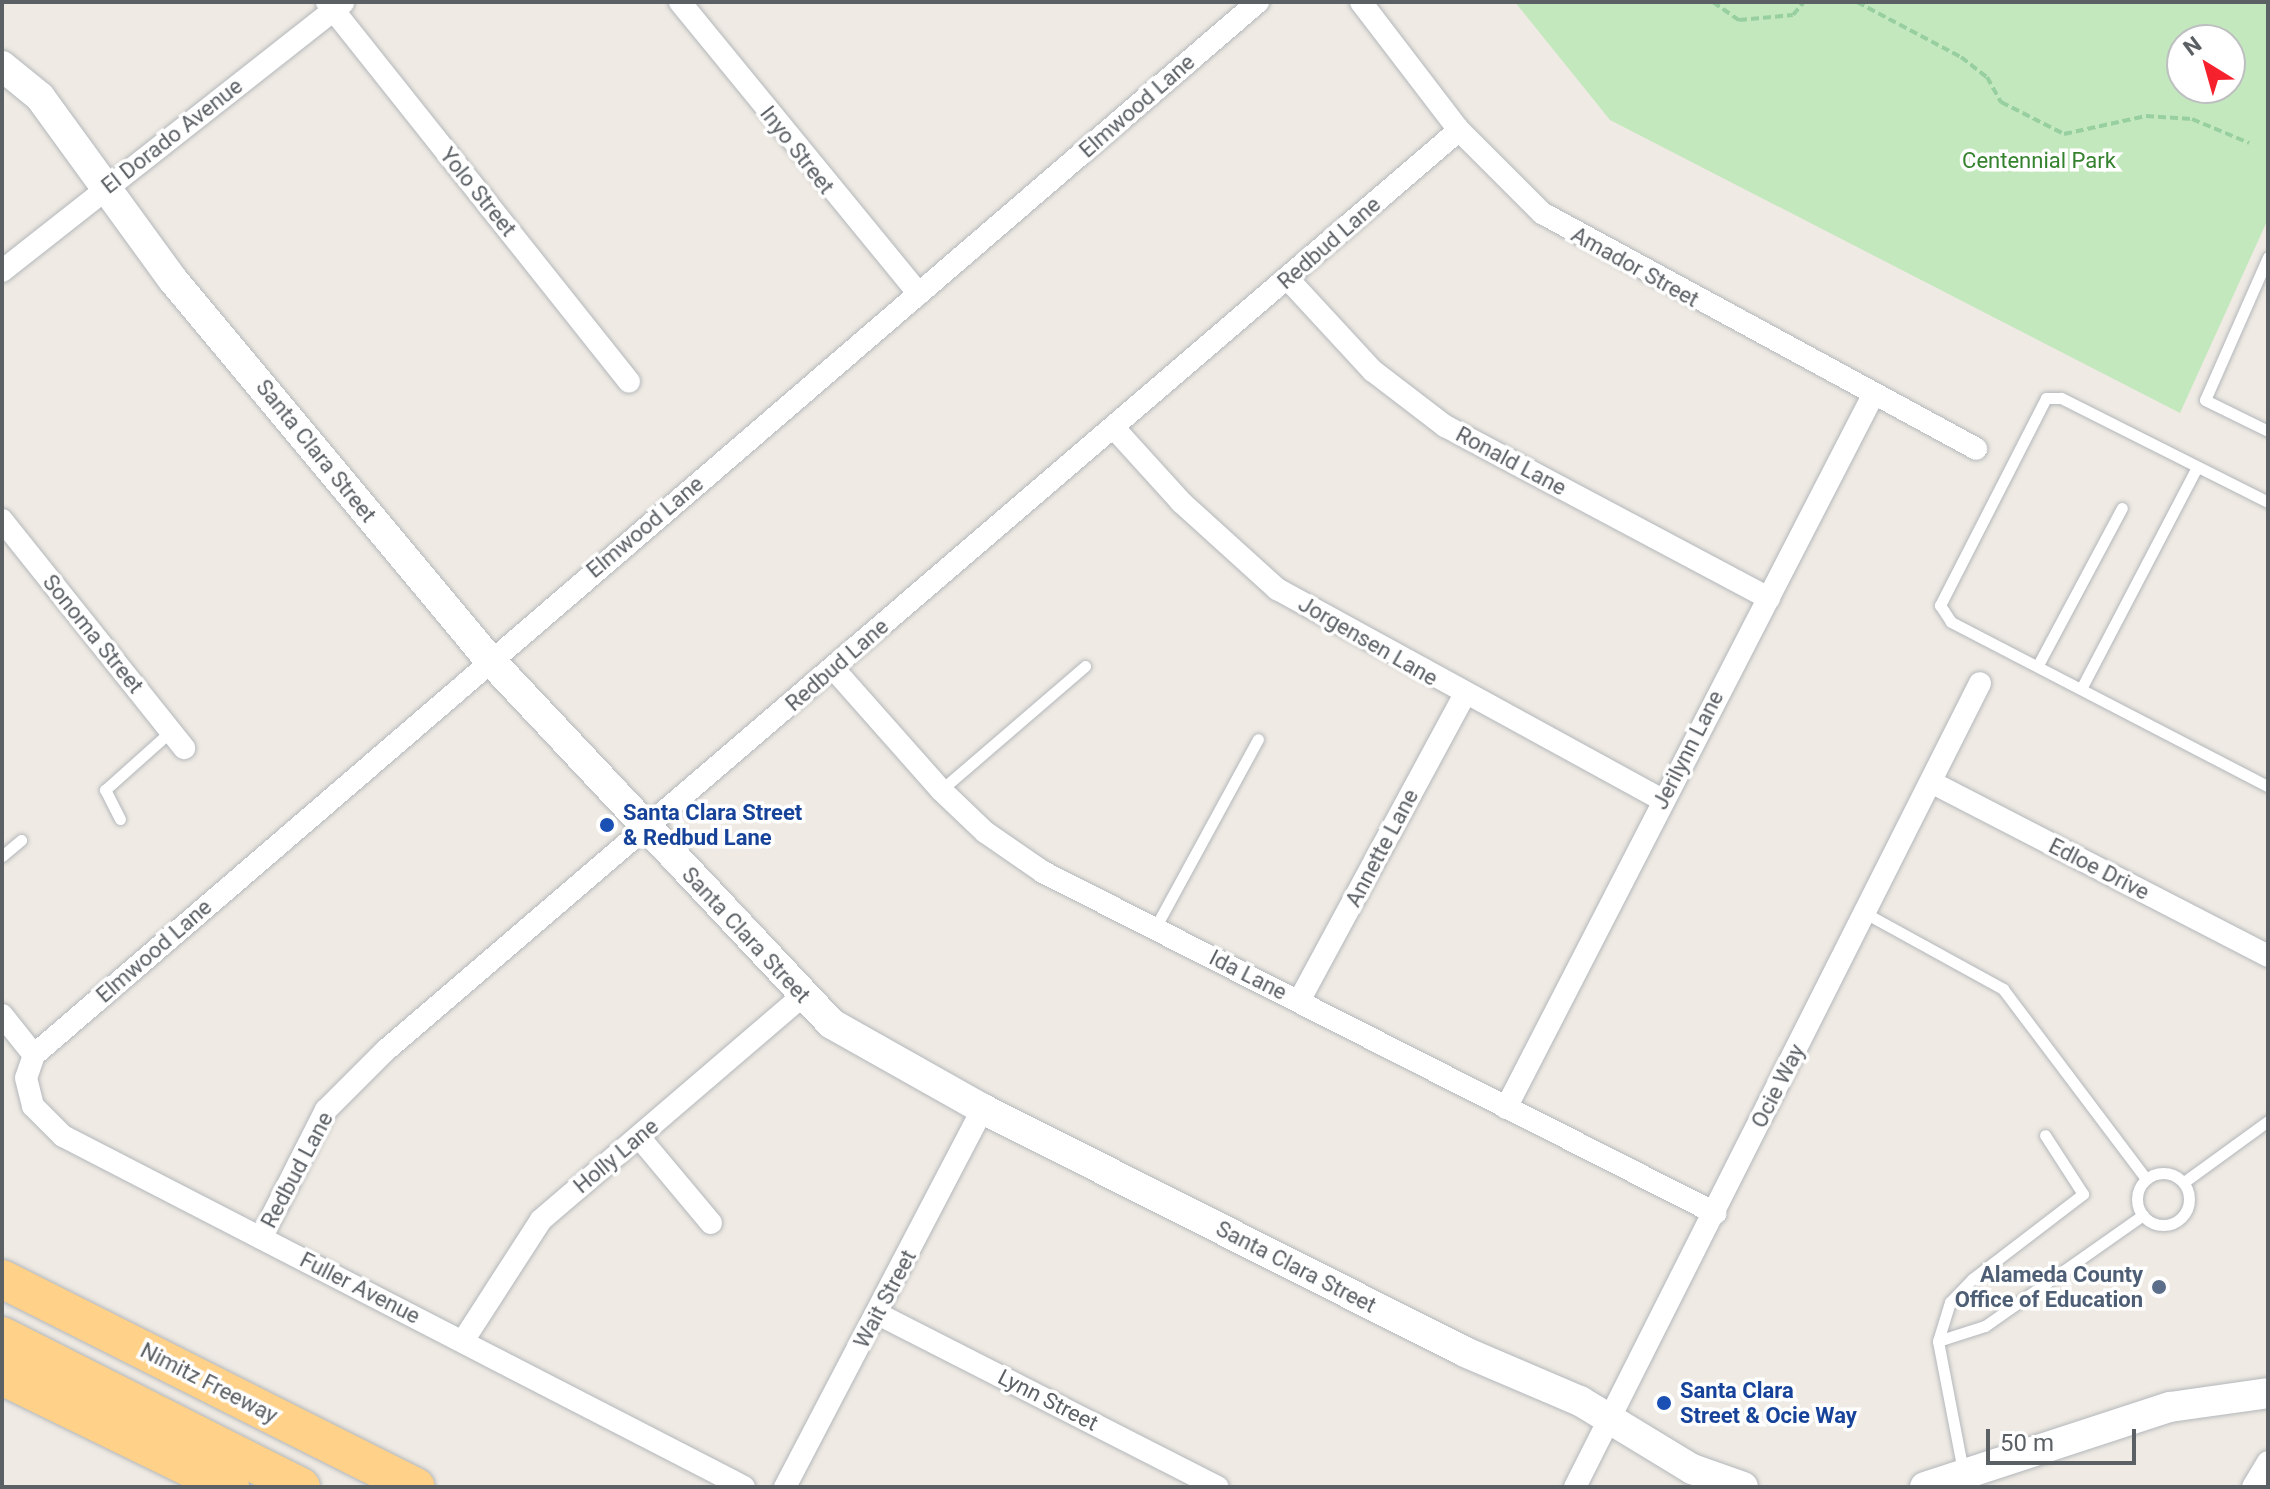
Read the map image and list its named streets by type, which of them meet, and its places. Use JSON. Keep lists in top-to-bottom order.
{
  "streets": {
    "highway": ["Nimitz Freeway"],
    "main road": ["Santa Clara Street"],
    "street": [
      "Elmwood Lane",
      "El Dorado Avenue",
      "Inyo Street",
      "Yolo Street",
      "Redbud Lane",
      "Amador Street",
      "Ronald Lane",
      "Sonoma Street",
      "Jorgensen Lane",
      "Jerilynn Lane",
      "Annette Lane",
      "Edloe Drive",
      "Ida Lane",
      "Ocie Way",
      "Holly Lane",
      "Fuller Avenue",
      "Wait Street",
      "Lynn Street"
    ]
  },
  "crossings": [
    ["Elmwood Lane", "Inyo Street"],
    ["Elmwood Lane", "Santa Clara Street"],
    ["Elmwood Lane", "Fuller Avenue"],
    ["El Dorado Avenue", "Yolo Street"],
    ["El Dorado Avenue", "Santa Clara Street"],
    ["Redbud Lane", "Amador Street"],
    ["Redbud Lane", "Santa Clara Street"],
    ["Redbud Lane", "Ronald Lane"],
    ["Redbud Lane", "Jorgensen Lane"],
    ["Redbud Lane", "Ida Lane"],
    ["Redbud Lane", "Fuller Avenue"],
    ["Amador Street", "Jerilynn Lane"],
    ["Santa Clara Street", "Ocie Way"],
    ["Santa Clara Street", "Holly Lane"],
    ["Santa Clara Street", "Wait Street"],
    ["Ronald Lane", "Jerilynn Lane"],
    ["Jorgensen Lane", "Jerilynn Lane"],
    ["Jorgensen Lane", "Annette Lane"],
    ["Jerilynn Lane", "Ida Lane"],
    ["Annette Lane", "Ida Lane"],
    ["Edloe Drive", "Ocie Way"],
    ["Ida Lane", "Ocie Way"],
    ["Holly Lane", "Fuller Avenue"],
    ["Wait Street", "Lynn Street"]
  ],
  "parks": ["Centennial Park"],
  "places": ["Santa Clara Street & Redbud Lane", "Alameda County Office of Education", "Santa Clara Street & Ocie Way"],
  "scale_bar": "50 m",
  "north": "top left"
}
